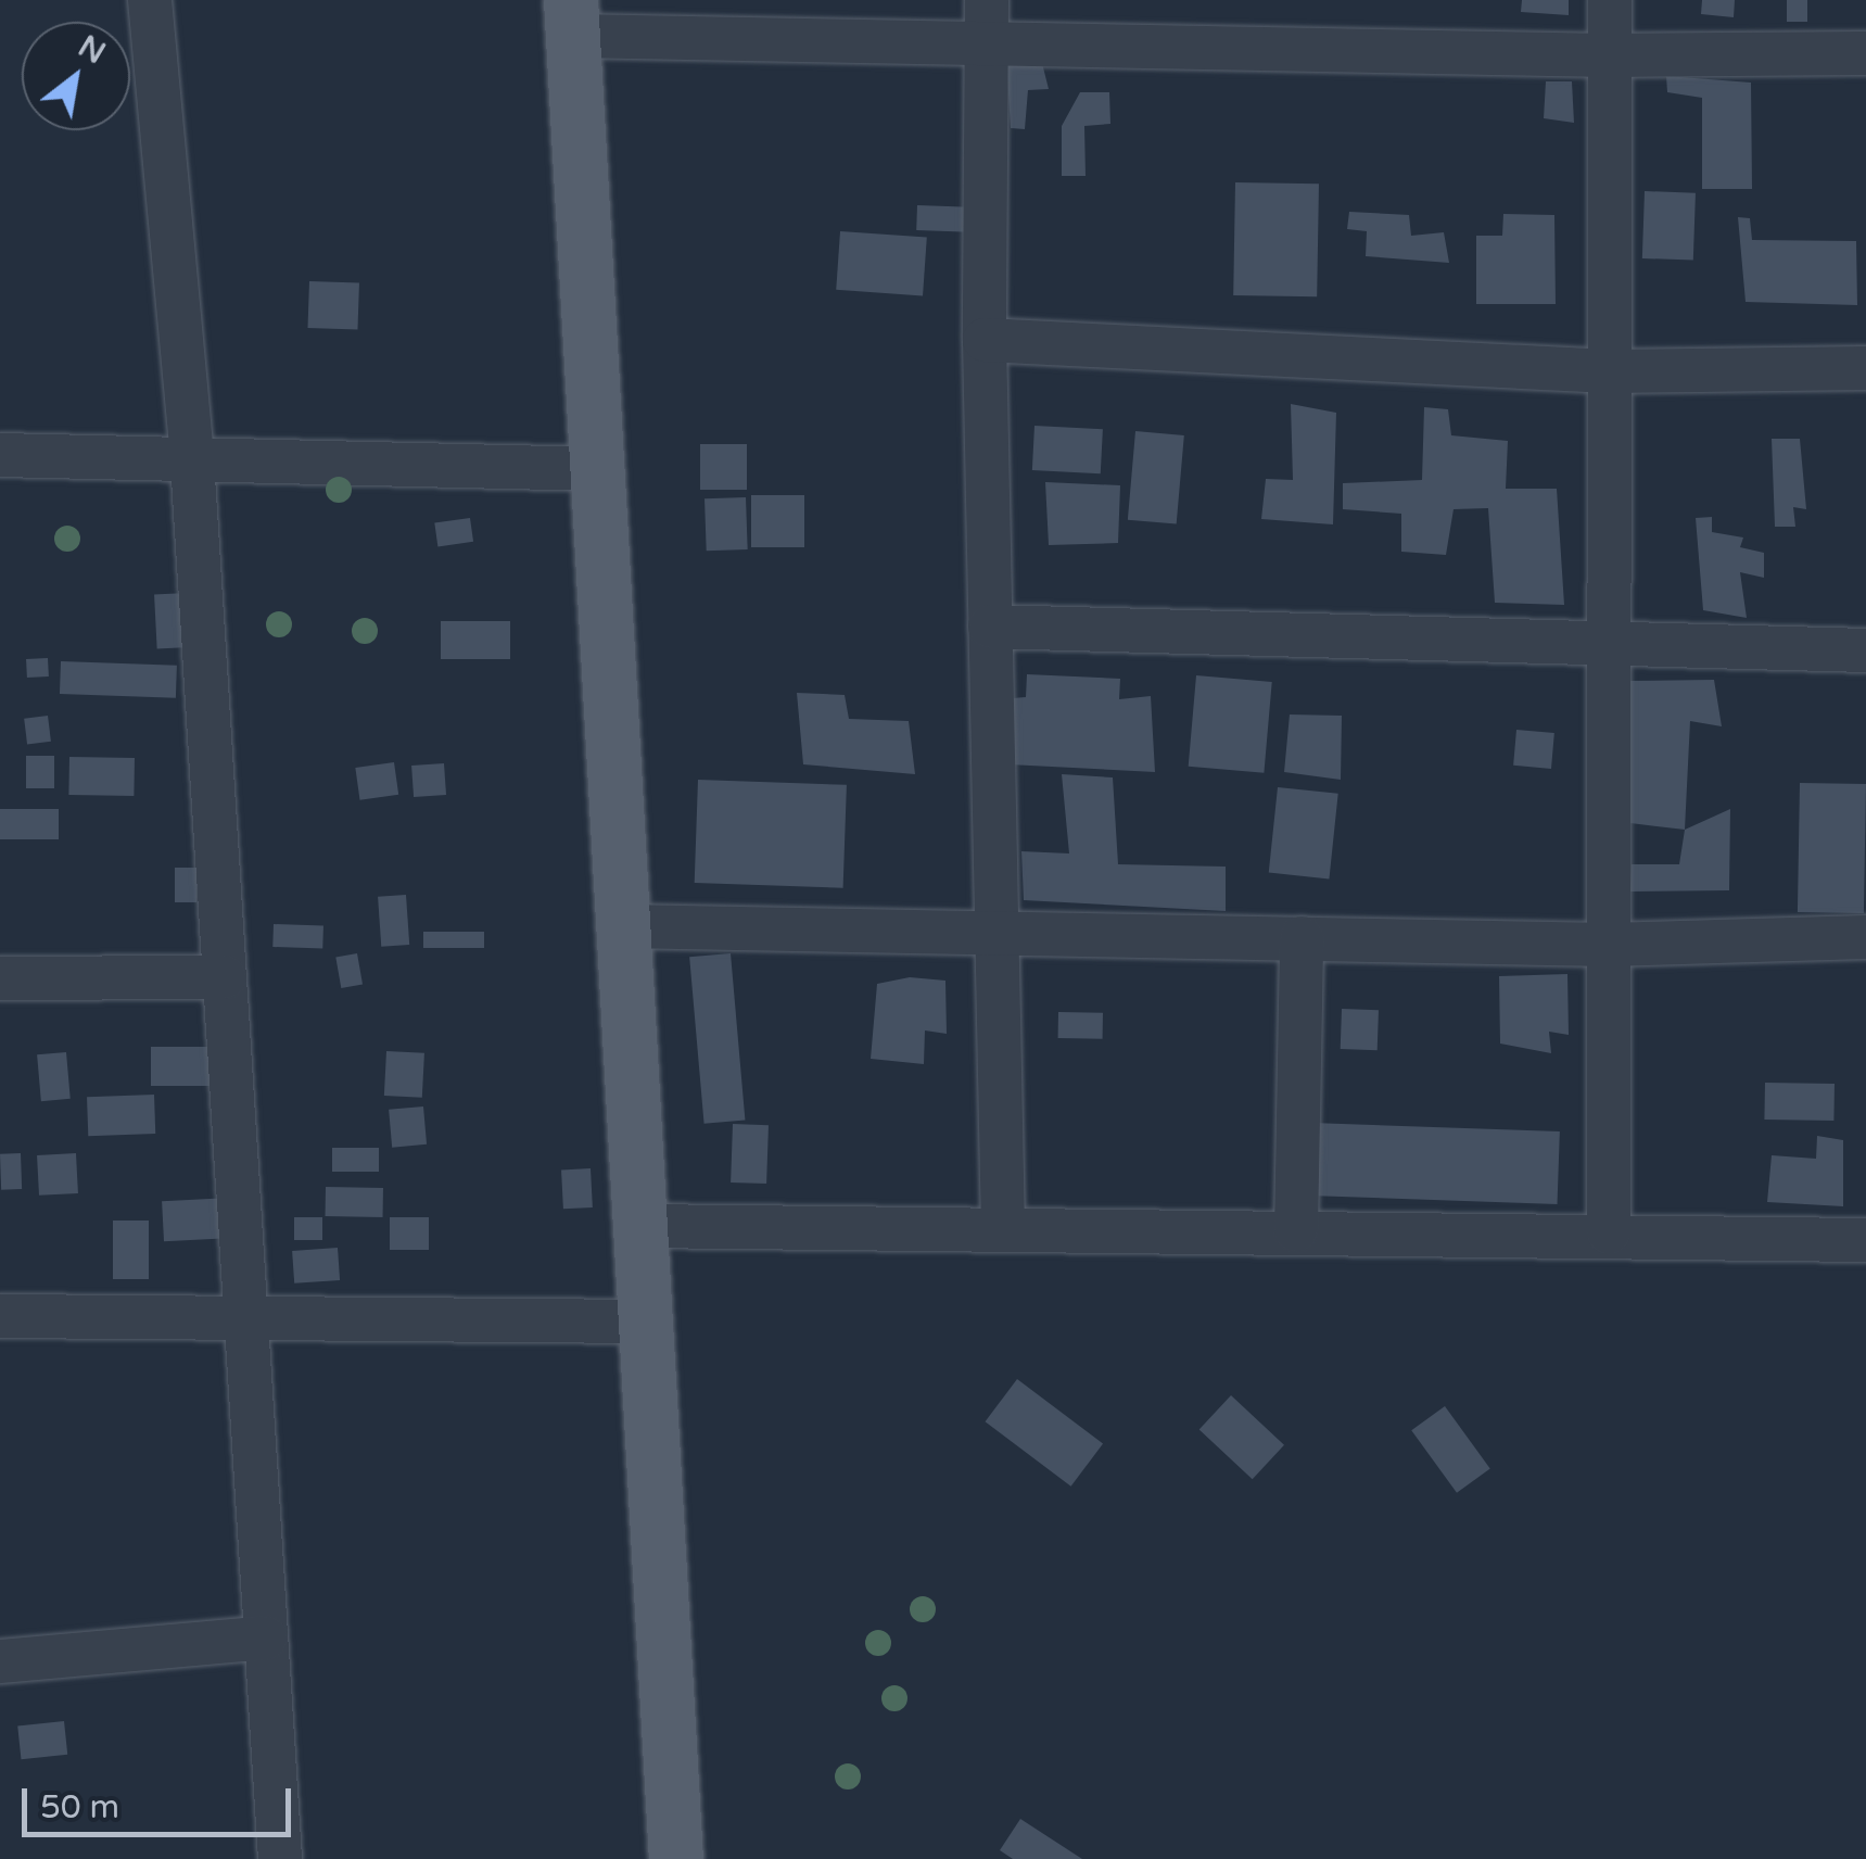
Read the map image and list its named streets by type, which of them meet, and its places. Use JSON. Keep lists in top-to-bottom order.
{
  "scale_bar": "50 m",
  "north": "top right"
}
